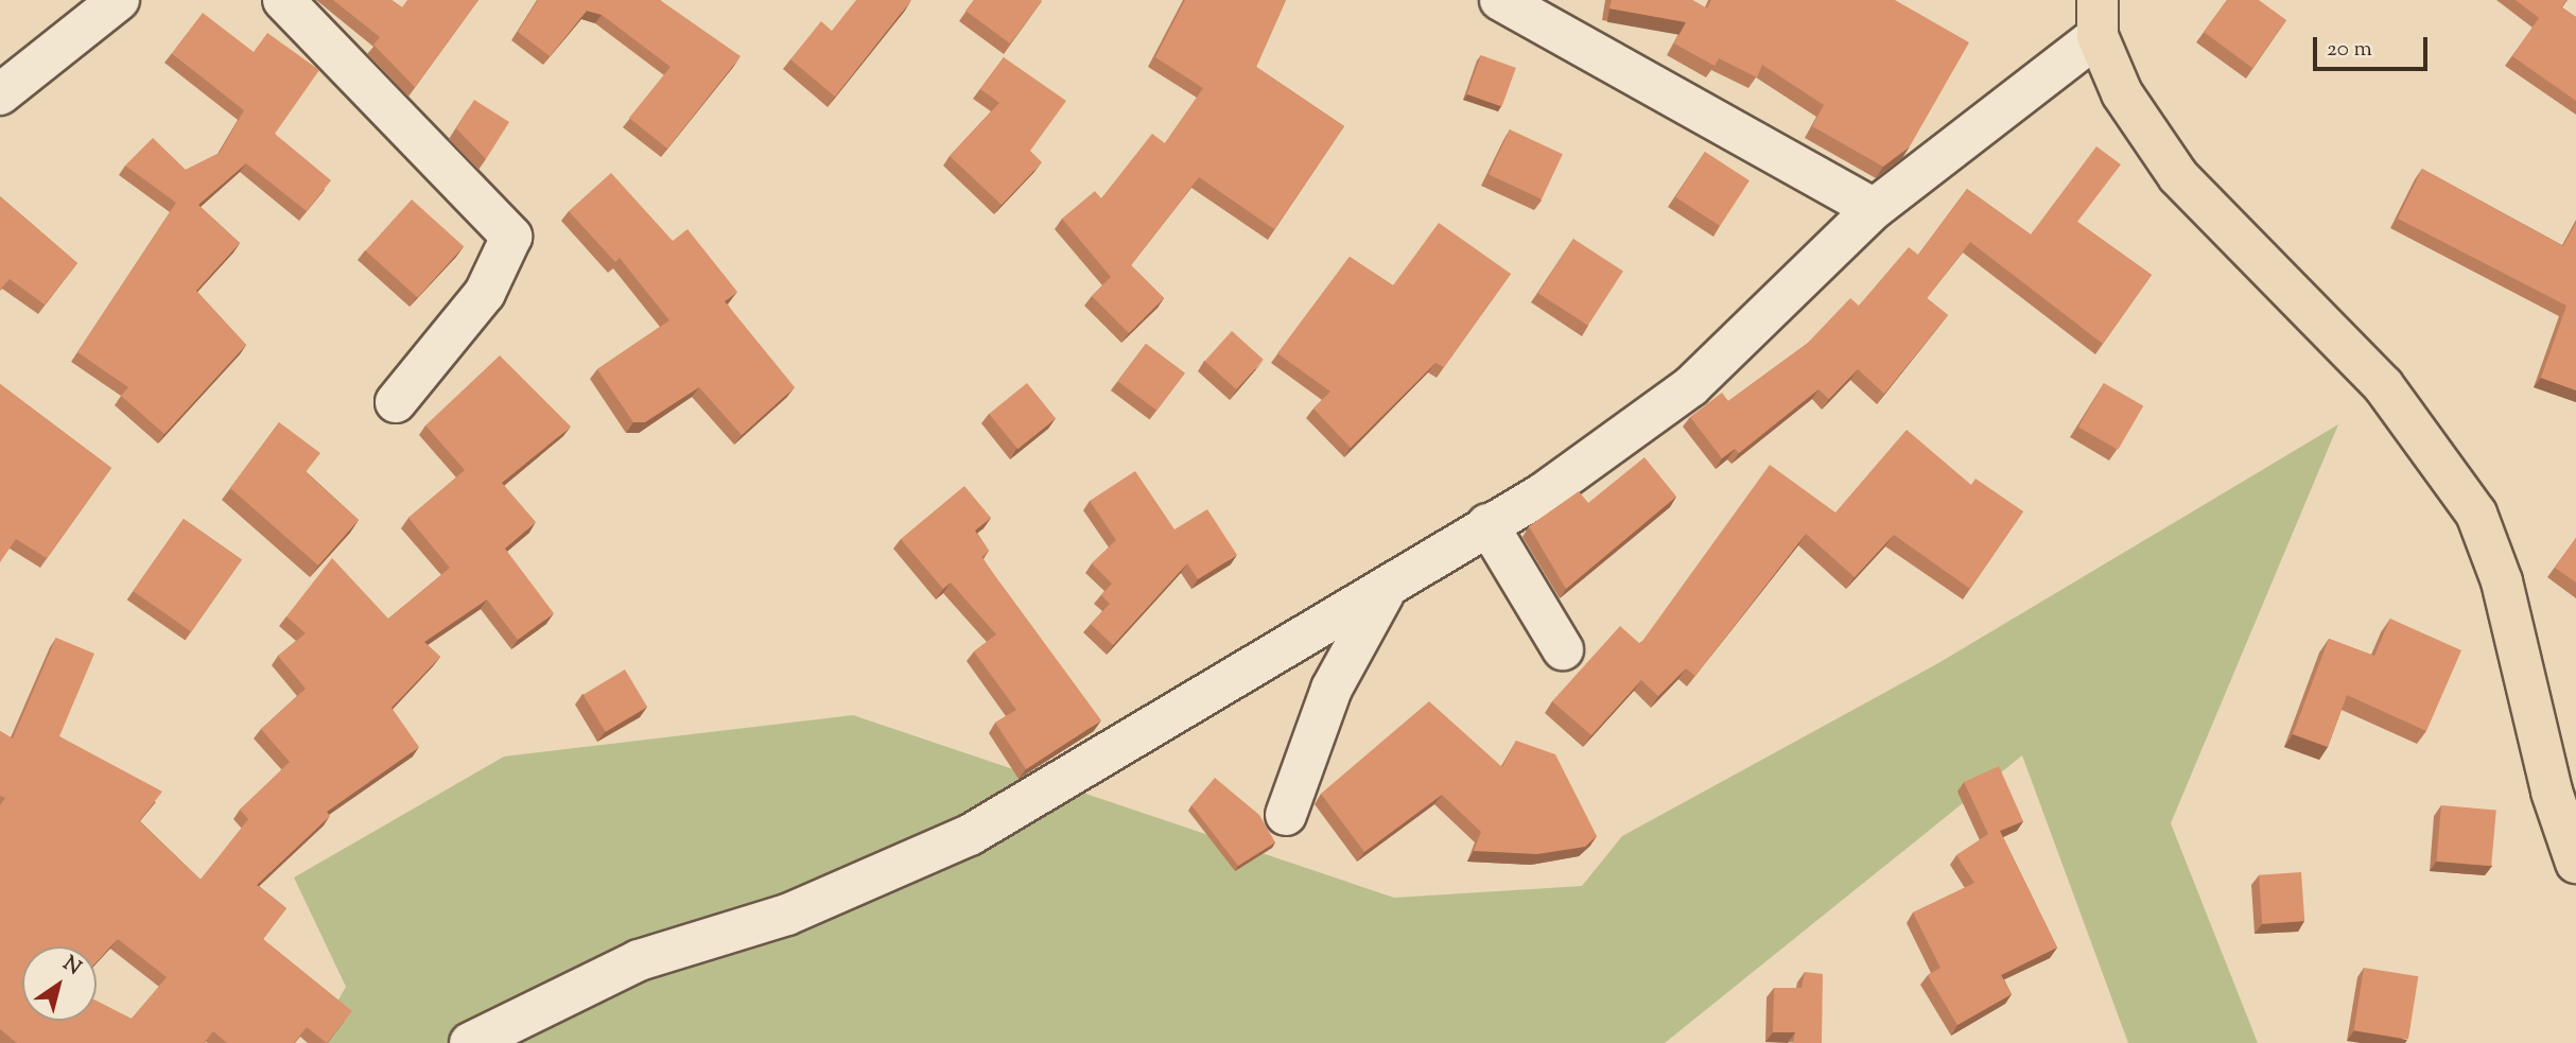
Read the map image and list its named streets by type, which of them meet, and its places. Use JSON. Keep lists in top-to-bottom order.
{
  "scale_bar": "20 m",
  "north": "top right"
}
